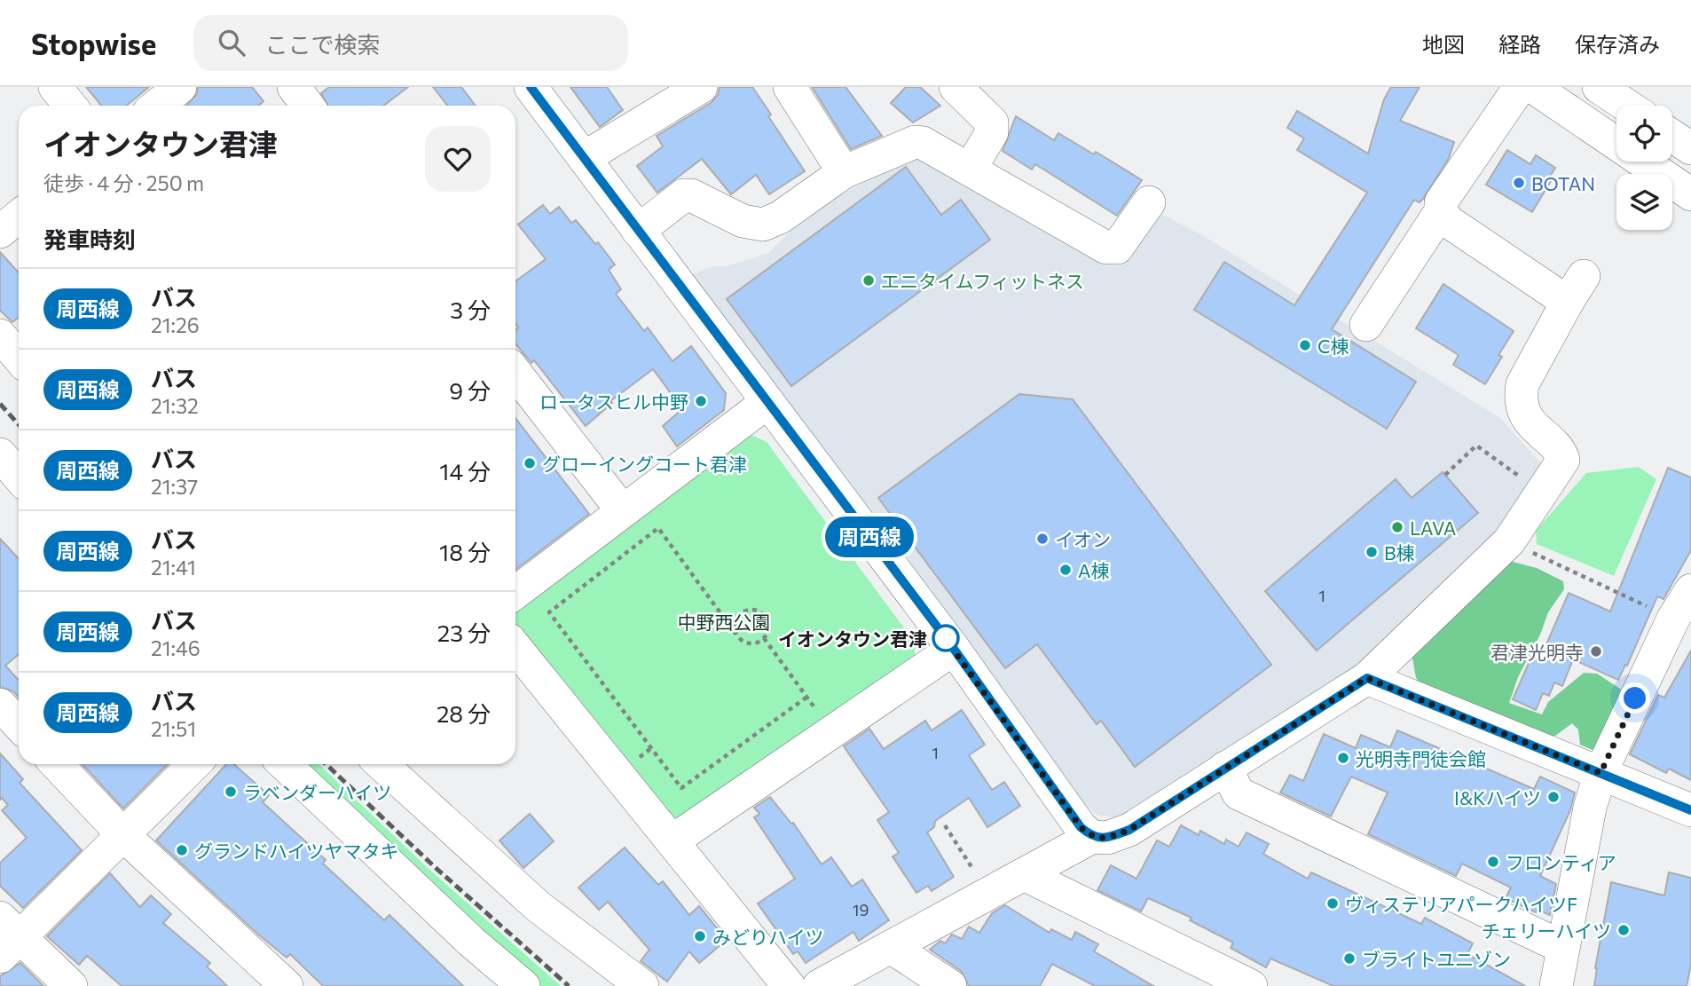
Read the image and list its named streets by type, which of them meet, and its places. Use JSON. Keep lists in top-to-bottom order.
{
  "parks": ["中野西公園"],
  "places": [
    "BOTAN",
    "エニタイムフィットネス",
    "C棟",
    "ロータスヒル中野",
    "グローイングコート君津",
    "LAVA",
    "イオン",
    "B棟",
    "A棟",
    "イオンタウン君津",
    "君津光明寺",
    "光明寺門徒会館",
    "ラベンダーハイツ",
    "I&Kハイツ",
    "グランドハイツヤマタキ",
    "フロンティア",
    "ヴィステリアパークハイツF",
    "チェリーハイツ",
    "みどりハイツ",
    "ブライトユニゾン"
  ],
  "lines": ["bus line 周西線"],
  "house_numbers": ["1", "1", "19"],
  "page": {
    "header": "Stopwise",
    "search": "ここで検索",
    "nav": ["地図", "経路", "保存済み"],
    "on_map": "周西線",
    "heading": [
      ["イオンタウン君津", "徒歩 · 4 分 · 250 m"],
      "発車時刻"
    ],
    "list": [
      {
        "mark": "周西線",
        "name": "バス",
        "note": "21:26",
        "value": "3 分"
      },
      {
        "mark": "周西線",
        "name": "バス",
        "note": "21:32",
        "value": "9 分"
      },
      {
        "mark": "周西線",
        "name": "バス",
        "note": "21:37",
        "value": "14 分"
      },
      {
        "mark": "周西線",
        "name": "バス",
        "note": "21:41",
        "value": "18 分"
      },
      {
        "mark": "周西線",
        "name": "バス",
        "note": "21:46",
        "value": "23 分"
      },
      {
        "mark": "周西線",
        "name": "バス",
        "note": "21:51",
        "value": "28 分"
      }
    ]
  }
}
